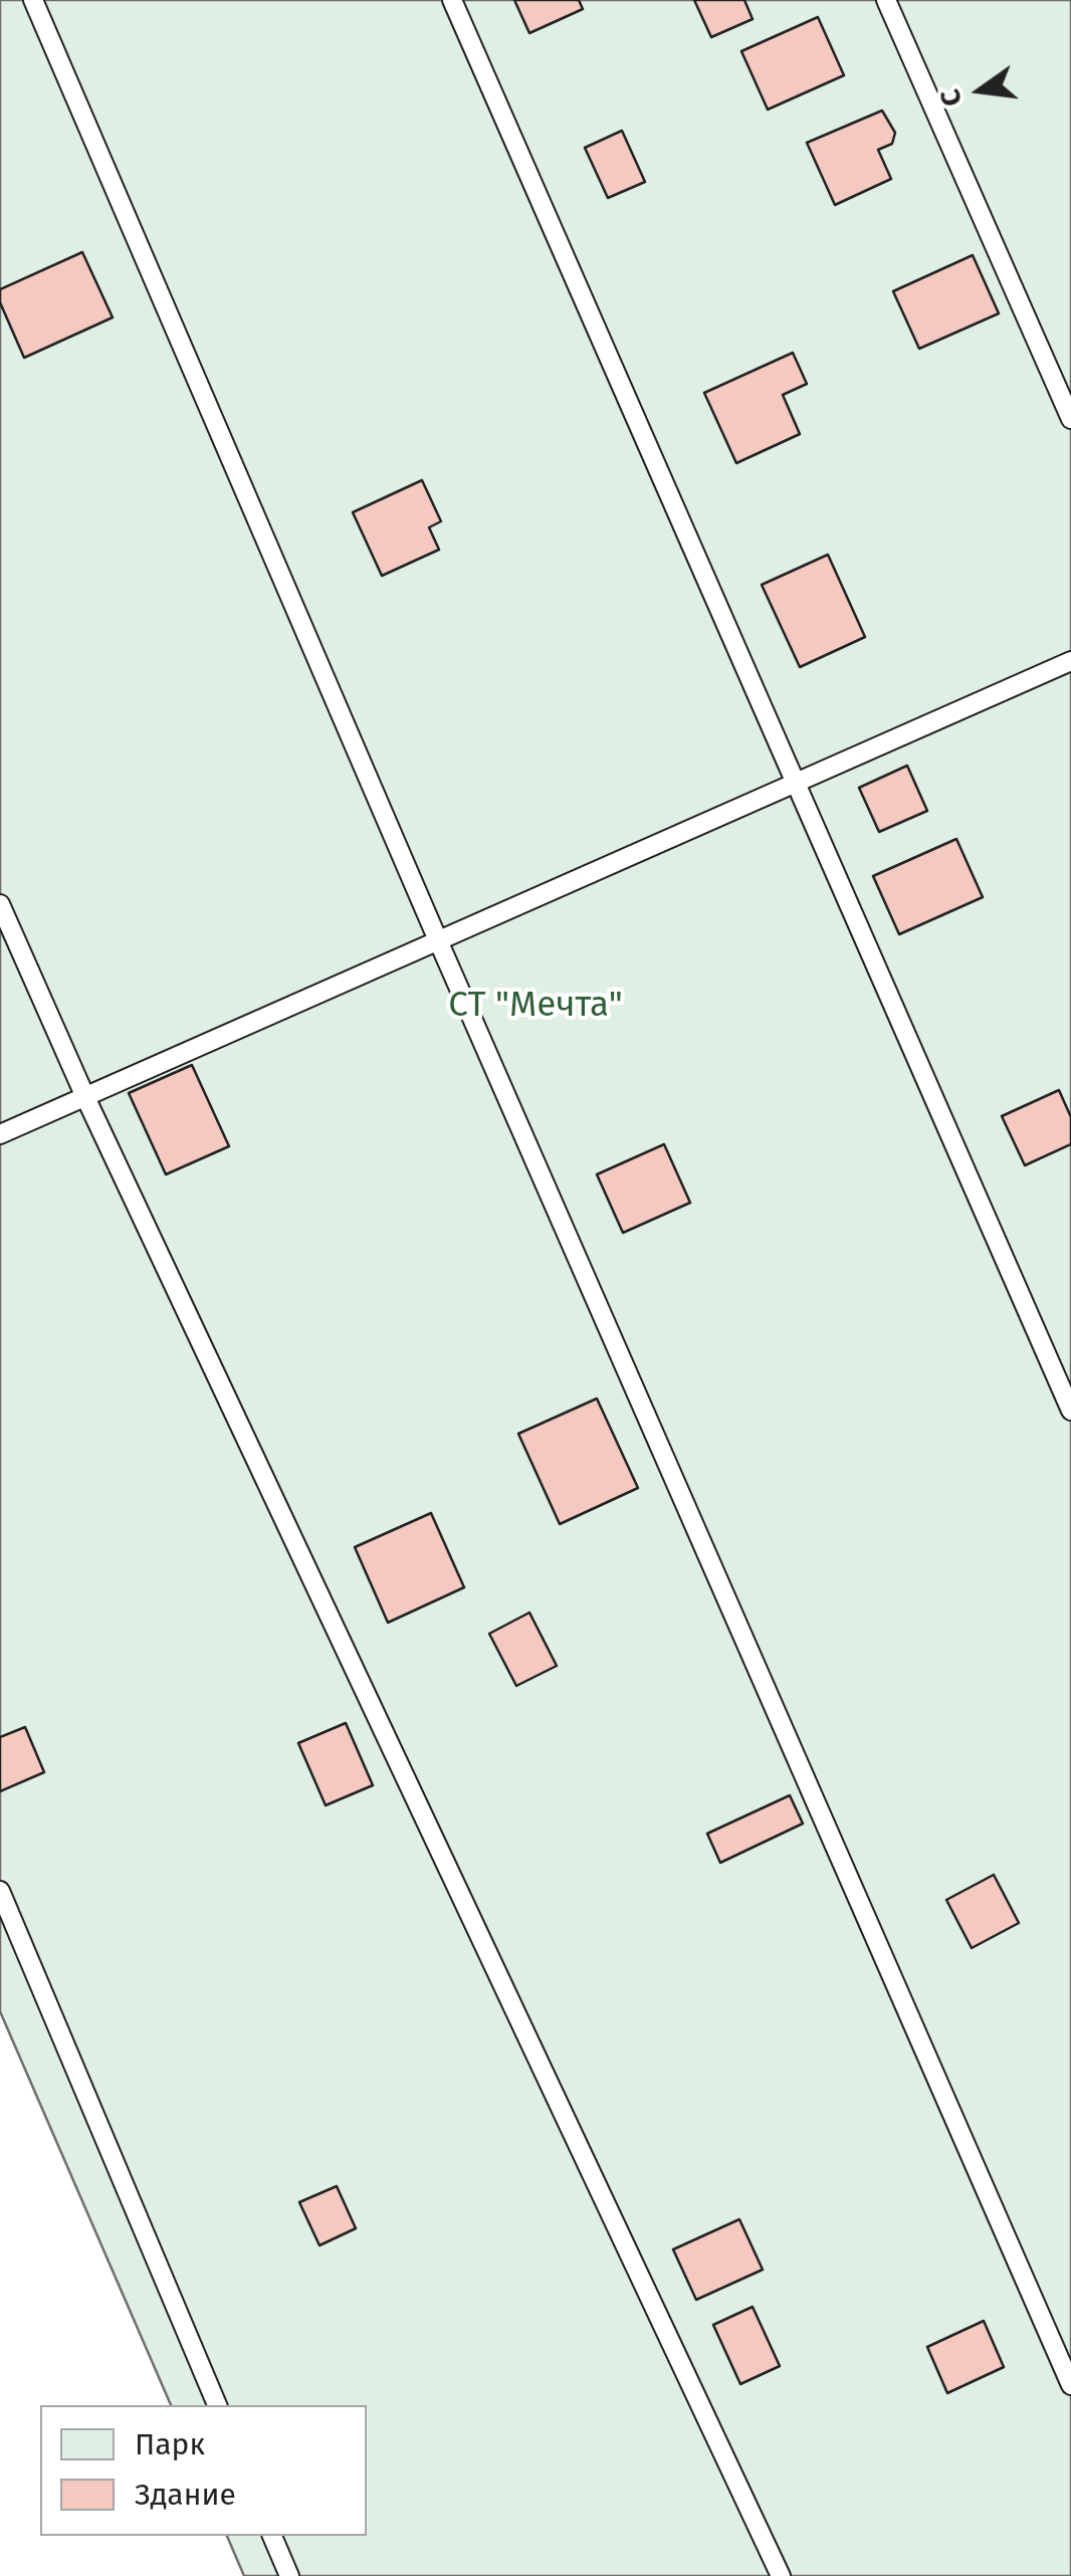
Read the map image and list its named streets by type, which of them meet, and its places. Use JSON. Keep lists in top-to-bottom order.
{
  "parks": ["СТ \"Мечта\""],
  "legend": ["Парк", "Здание"],
  "north": "left"
}
